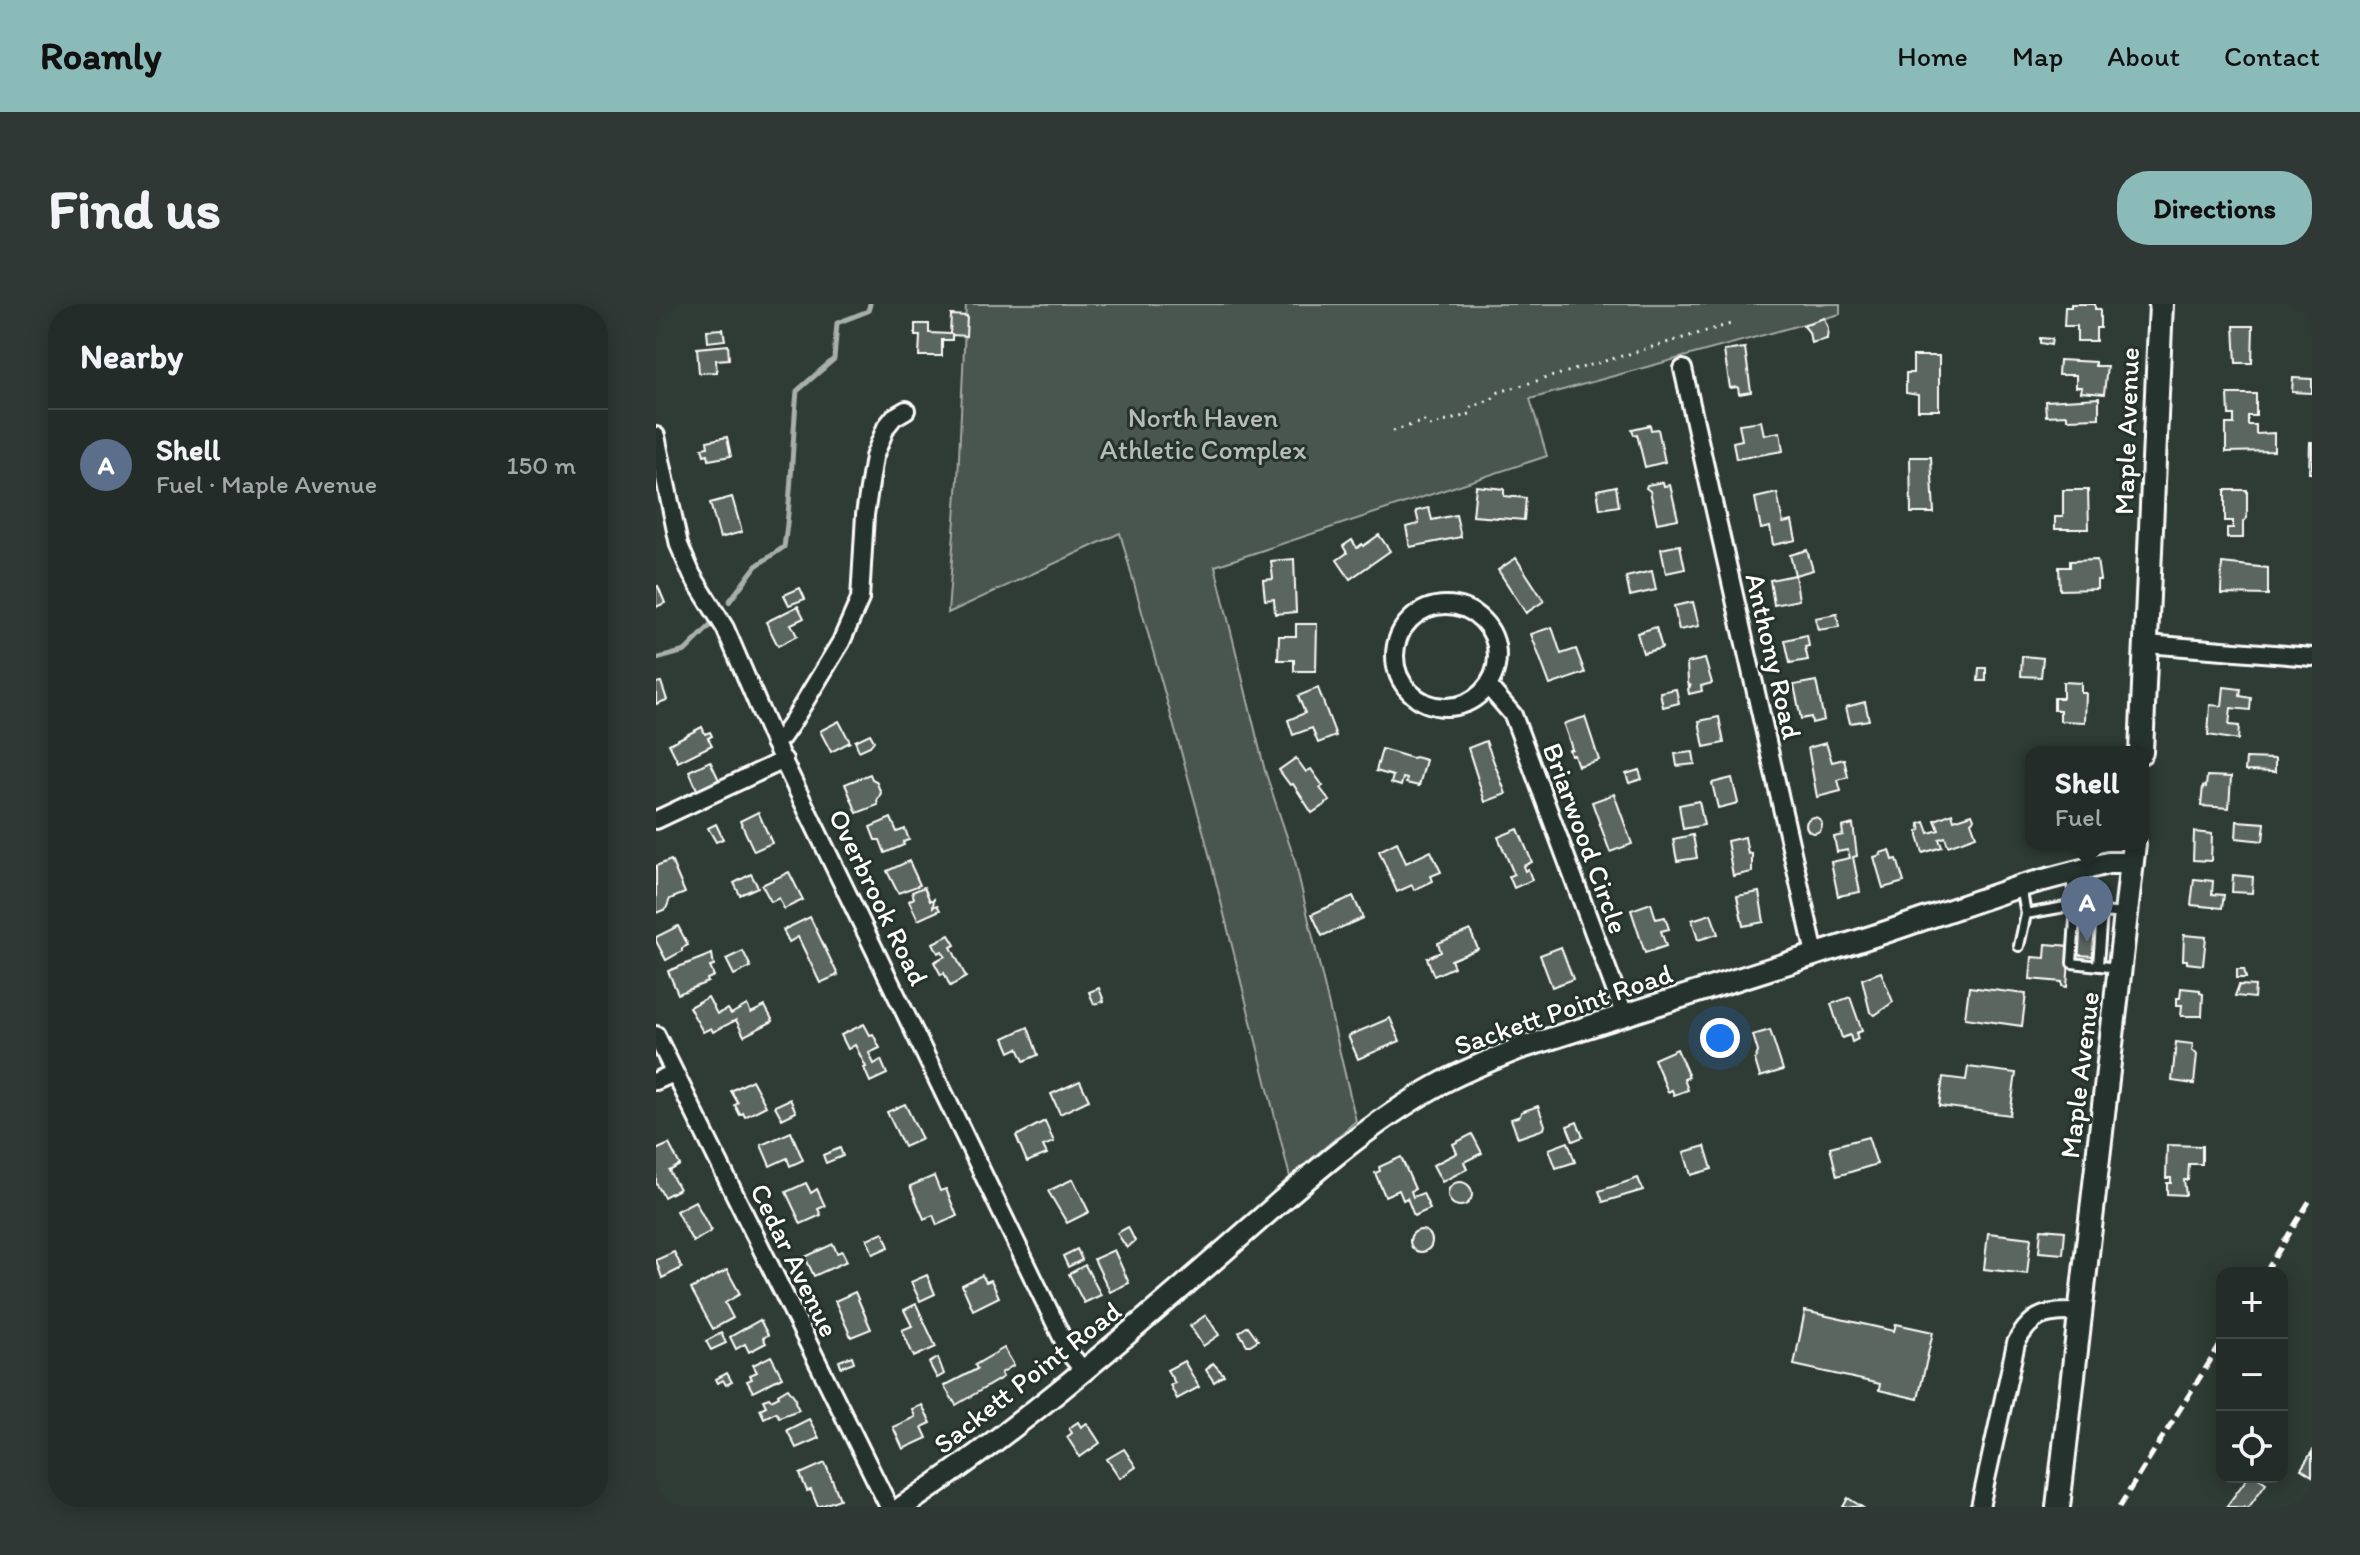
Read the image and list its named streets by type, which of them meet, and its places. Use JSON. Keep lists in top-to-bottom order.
{
  "streets": {
    "main road": ["Maple Avenue"],
    "street": [
      "Anthony Road",
      "Briarwood Circle",
      "Overbrook Road",
      "Sackett Point Road",
      "Cedar Avenue"
    ]
  },
  "crossings": [
    ["Maple Avenue", "Sackett Point Road"],
    ["Anthony Road", "Sackett Point Road"],
    ["Briarwood Circle", "Sackett Point Road"],
    ["Overbrook Road", "Sackett Point Road"]
  ],
  "parks": ["North Haven Athletic Complex"],
  "page": {
    "header": "Roamly",
    "nav": [
      "Home",
      "Map",
      "About",
      "Contact"
    ],
    "buttons": "Directions",
    "title": "Find us",
    "heading": "Nearby",
    "list": [
      {
        "mark": "A",
        "name": "Shell",
        "note": "Fuel · Maple Avenue",
        "value": "150 m"
      }
    ],
    "popup": ["Shell", "Fuel"],
    "pins": "A",
    "map_buttons": ["+", "−"]
  }
}
